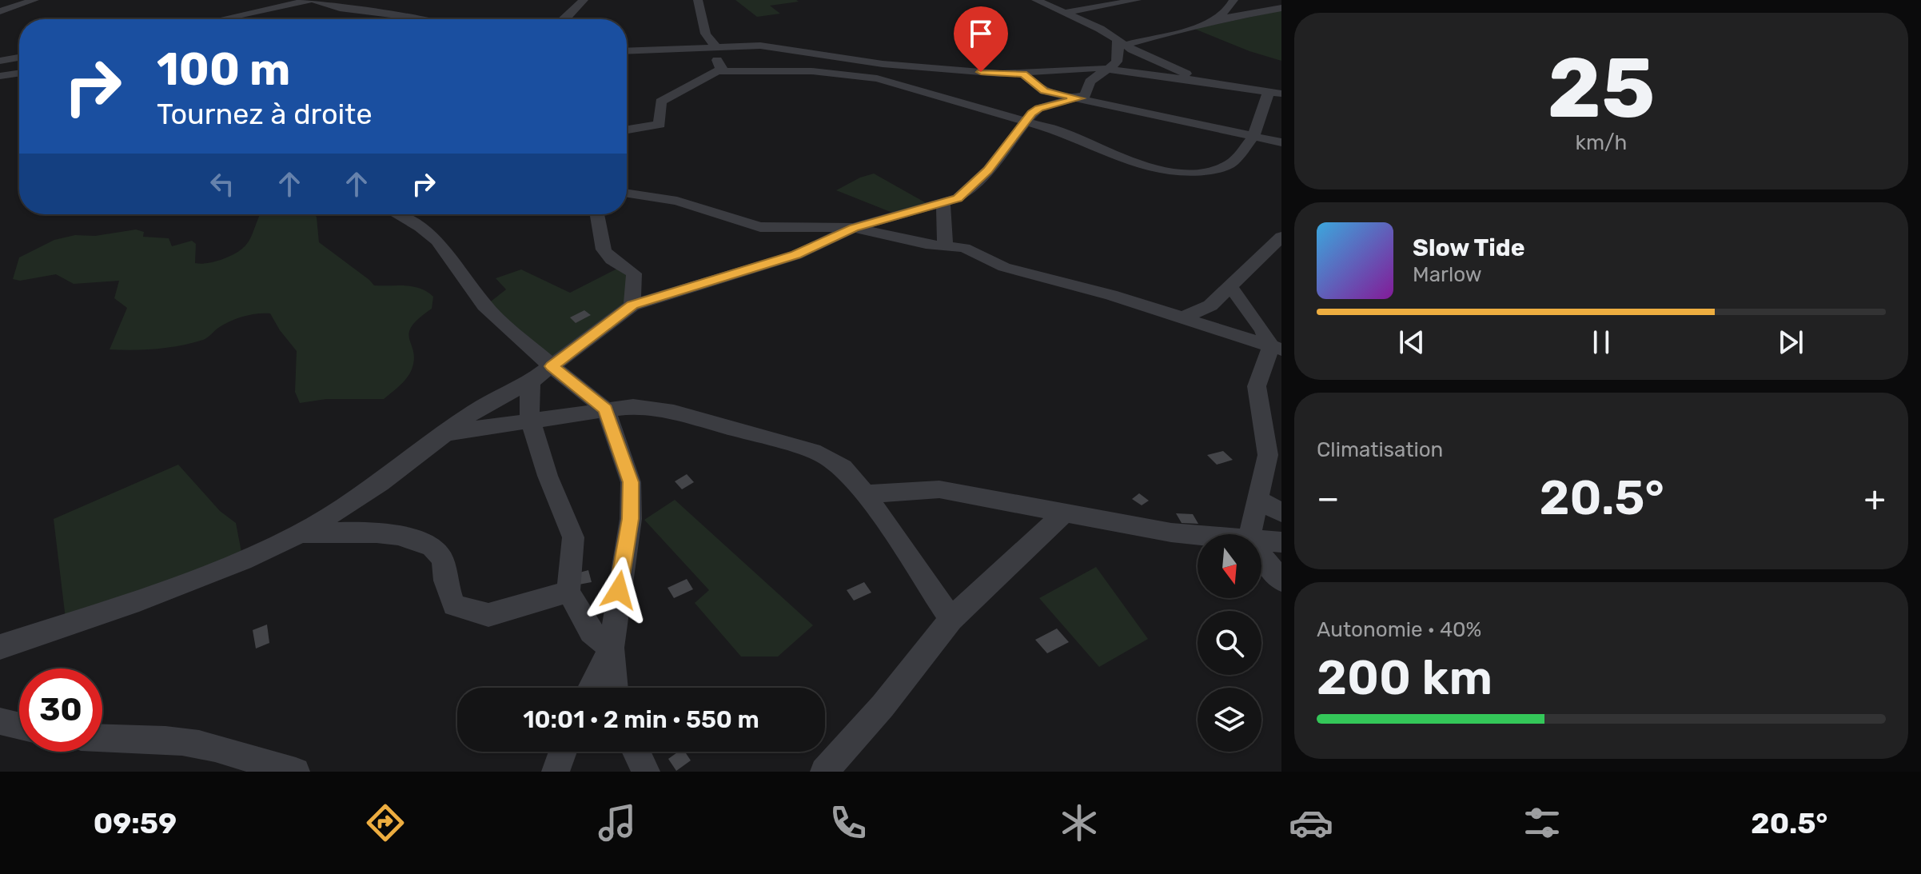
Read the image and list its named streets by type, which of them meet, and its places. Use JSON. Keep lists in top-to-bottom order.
{
  "north": "bottom",
  "page": {
    "tile": [
      ["25", "km/h"],
      "Climatisation",
      ["Autonomie · 40%", "200 km"]
    ],
    "turn": ["100 m", "Tournez à droite"],
    "song": ["Slow Tide", "Marlow"],
    "heat": ["−", "20.5°", "+"],
    "limit": "30",
    "trip": "10:01 · 2 min · 550 m",
    "tabs": ["09:59", "20.5°"]
  }
}
